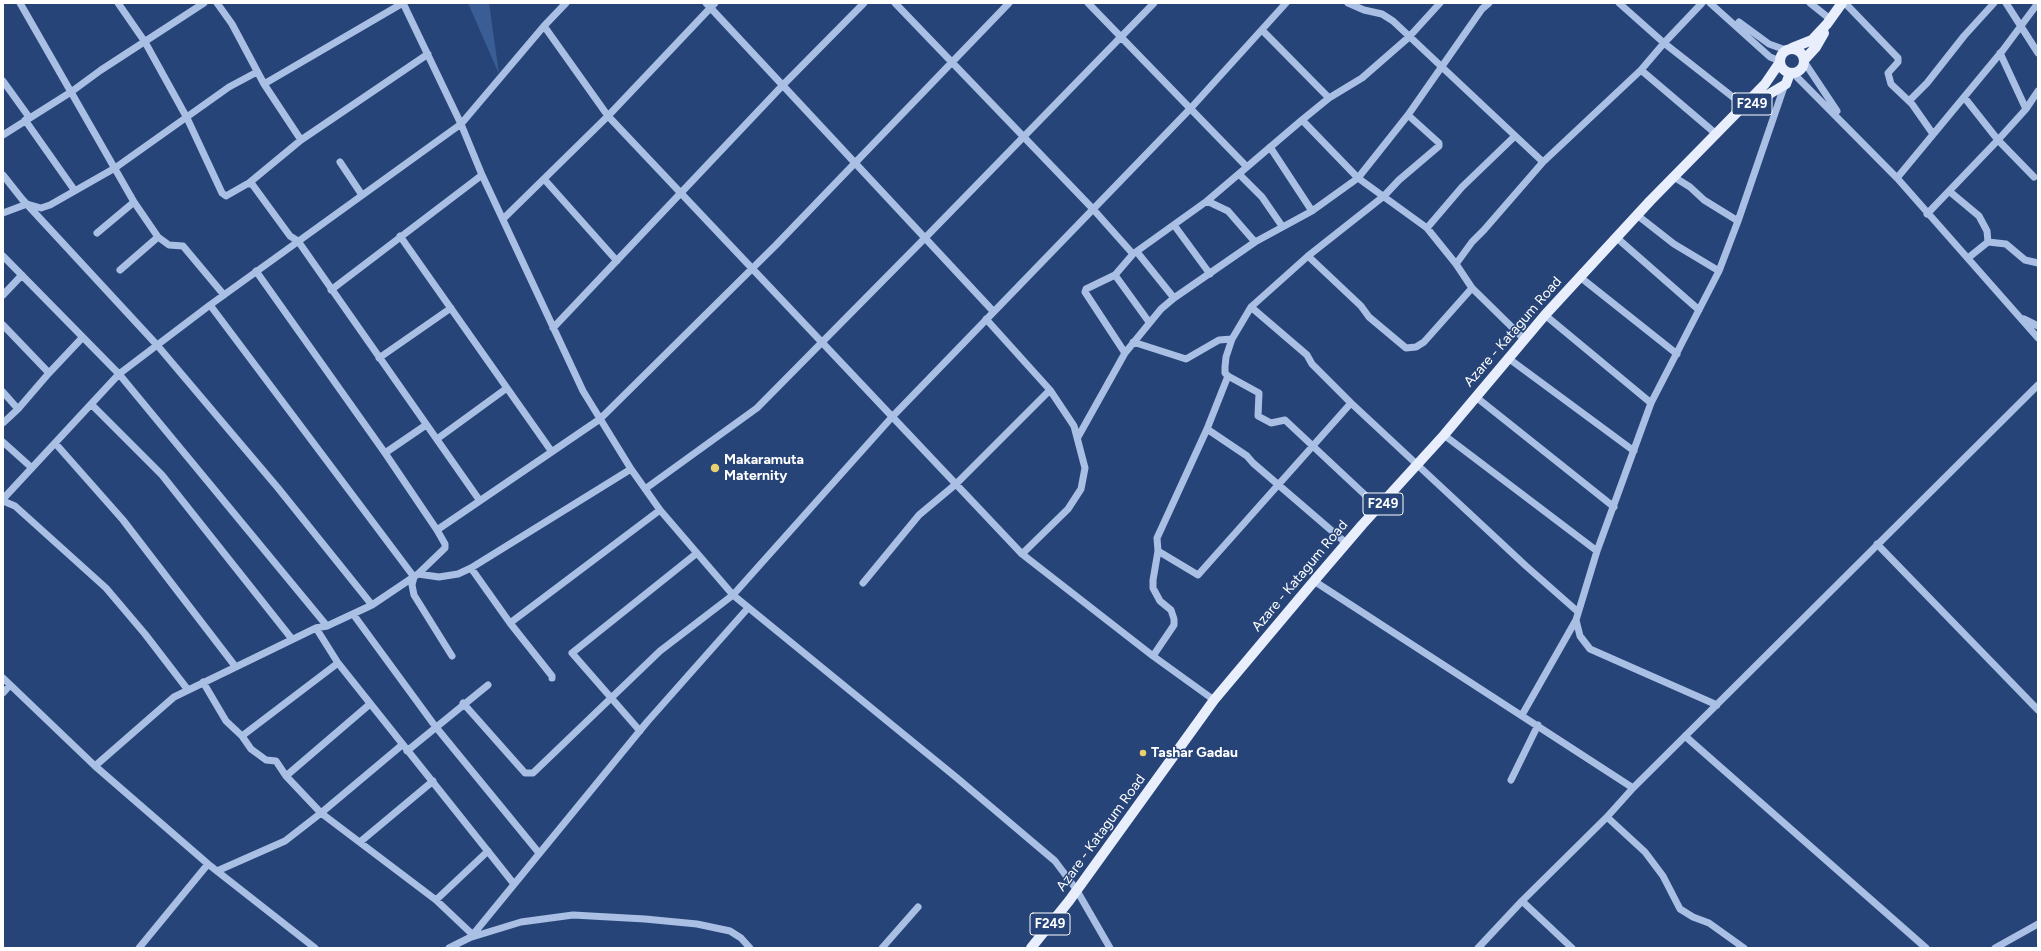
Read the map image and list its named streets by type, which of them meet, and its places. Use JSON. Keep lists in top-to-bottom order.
{
  "streets": {
    "main road": ["F249", "Azare - Katagum Road"]
  },
  "crossings": [
    ["F249", "Azare - Katagum Road"]
  ],
  "places": ["Makaramuta Maternity", "Tashar Gadau"]
}
